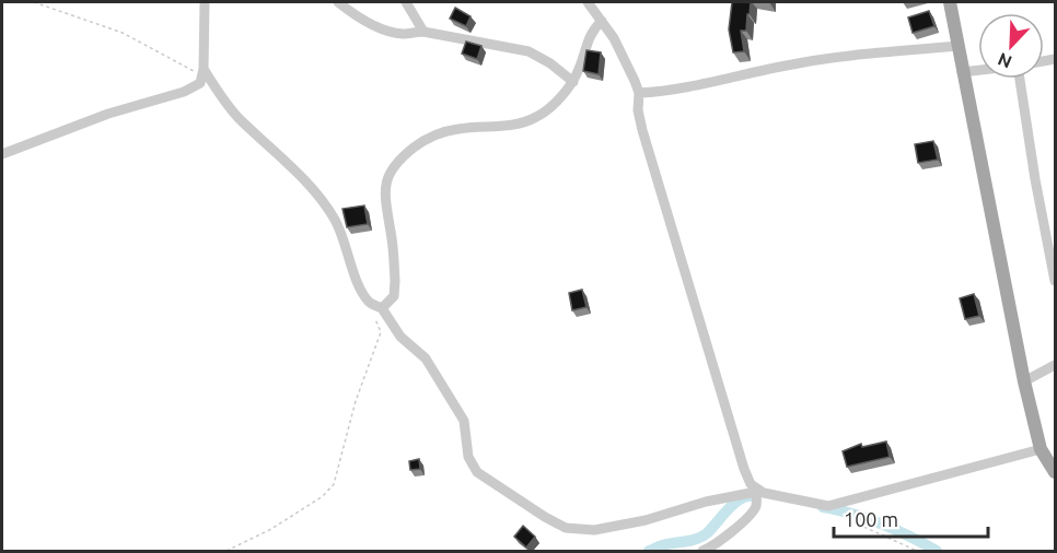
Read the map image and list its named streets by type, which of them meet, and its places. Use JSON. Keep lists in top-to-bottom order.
{
  "scale_bar": "100 m",
  "north": "bottom left"
}
